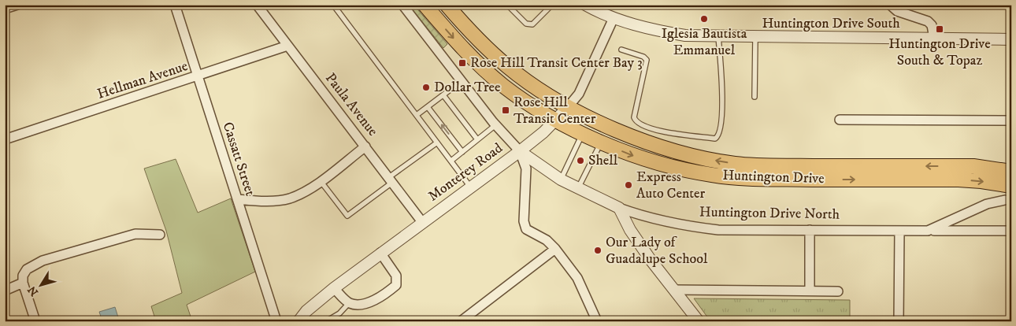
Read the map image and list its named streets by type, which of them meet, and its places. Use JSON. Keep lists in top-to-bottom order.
{
  "streets": {
    "main road": ["Huntington Drive"],
    "street": [
      "Huntington Drive South",
      "Hellman Avenue",
      "Paula Avenue",
      "Cassatt Street",
      "Monterey Road",
      "Huntington Drive North"
    ]
  },
  "crossings": [
    ["Huntington Drive South", "Monterey Road"],
    ["Hellman Avenue", "Paula Avenue"],
    ["Hellman Avenue", "Cassatt Street"],
    ["Paula Avenue", "Monterey Road"],
    ["Monterey Road", "Huntington Drive"],
    ["Monterey Road", "Huntington Drive North"]
  ],
  "places": {
    "other": [
      "Iglesia Bautista Emmanuel",
      "Dollar Tree",
      "Shell",
      "Express Auto Center",
      "Our Lady of Guadalupe School"
    ],
    "transit": ["Huntington Drive South & Topaz", "Rose Hill Transit Center Bay 3", "Rose Hill Transit Center"]
  },
  "north": "bottom left"
}
